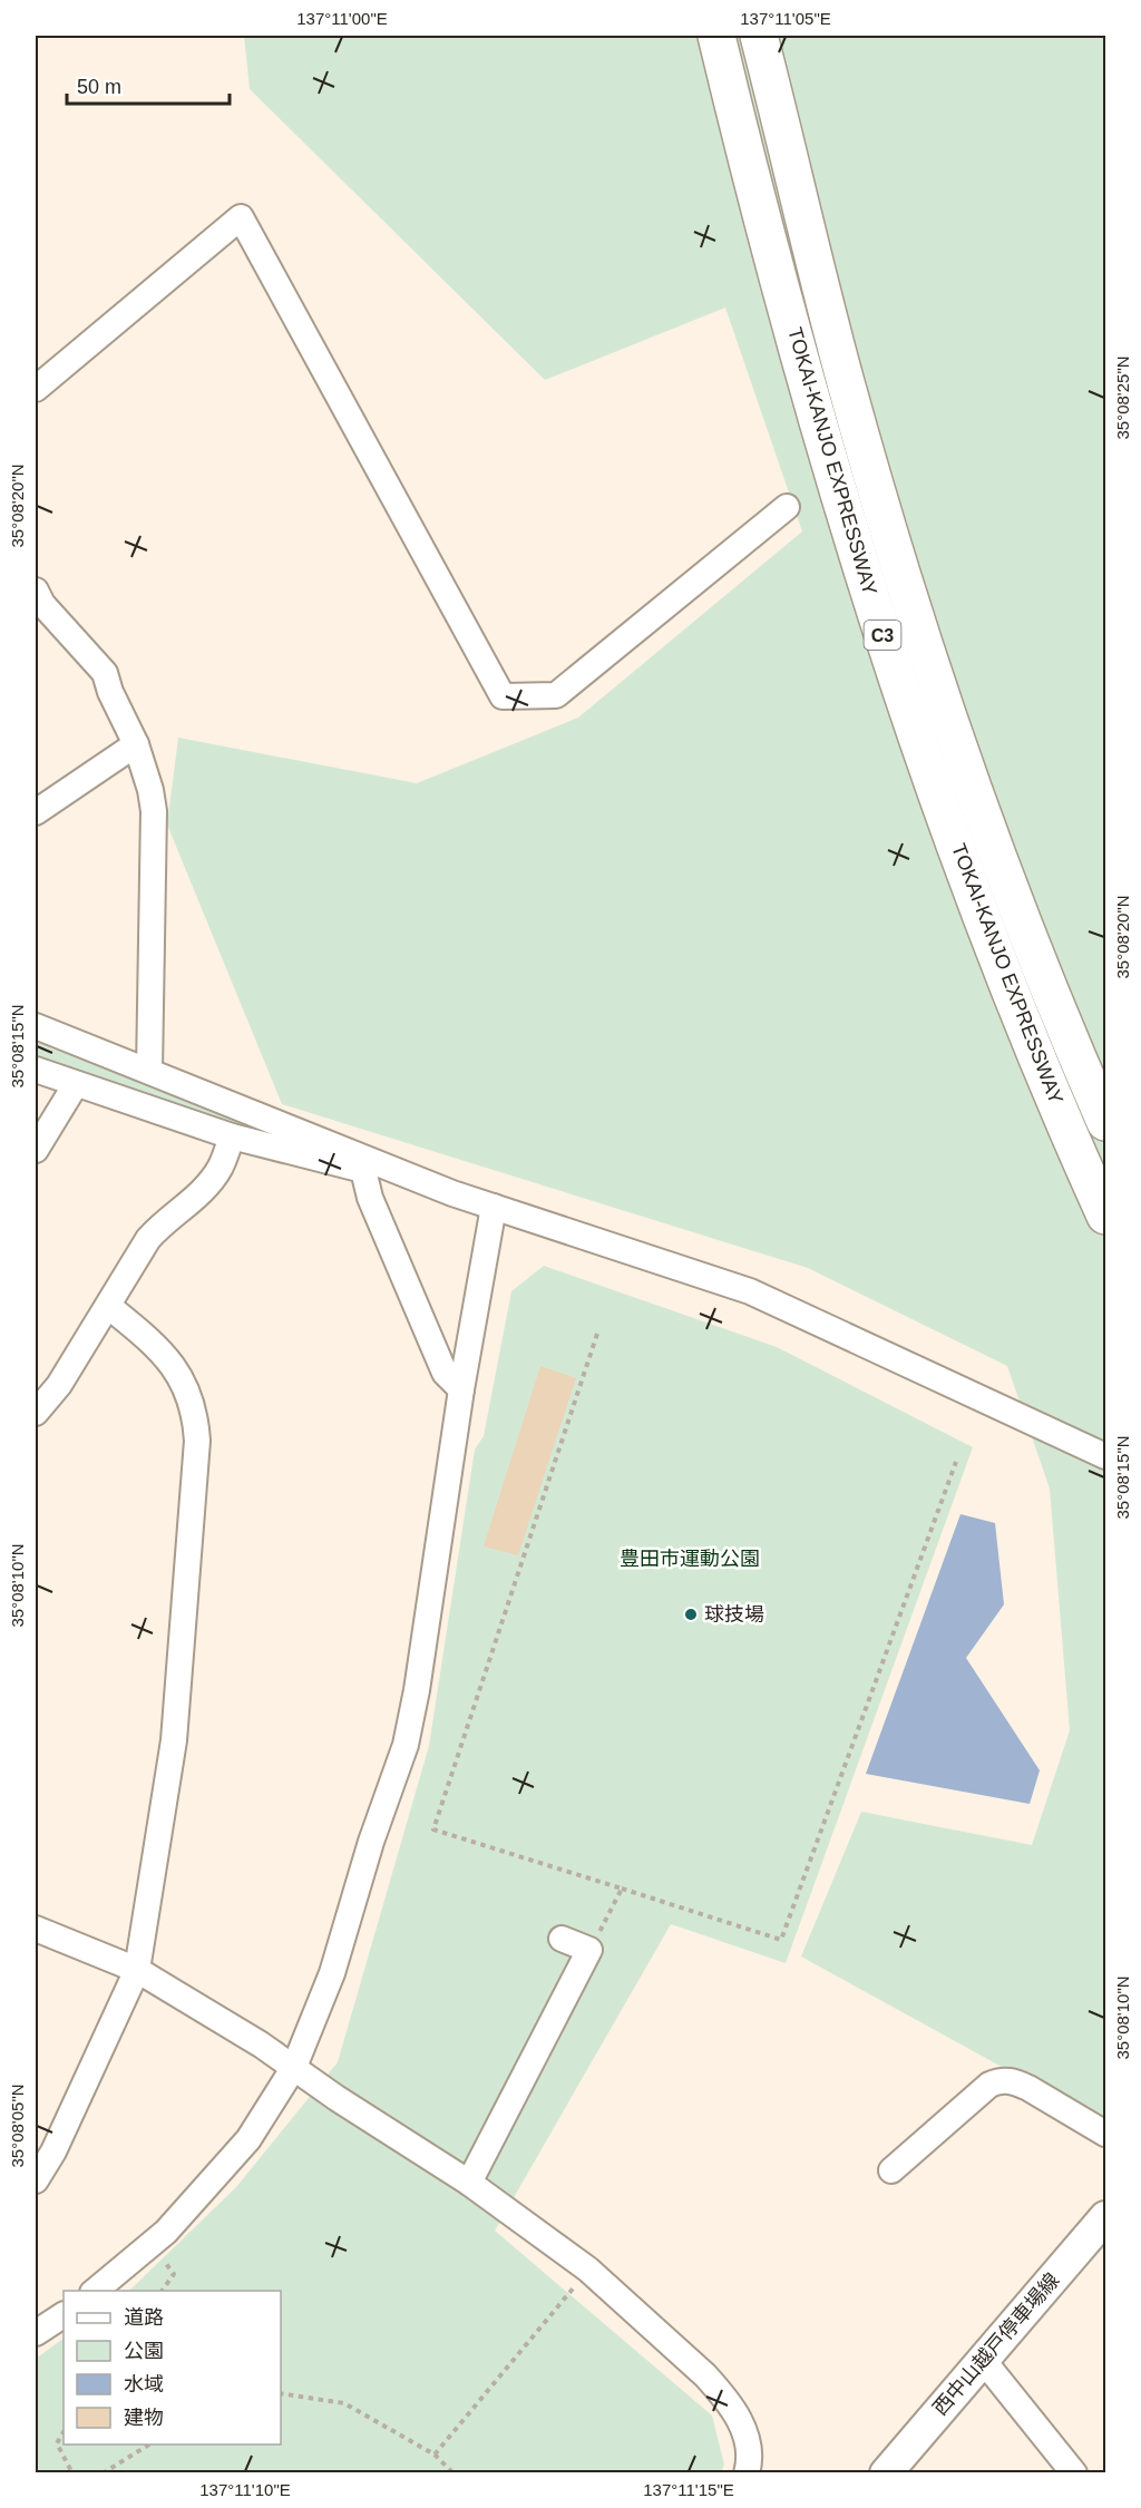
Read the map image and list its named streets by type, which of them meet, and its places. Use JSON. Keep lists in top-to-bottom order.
{
  "streets": {
    "highway": ["TOKAI-KANJO EXPRESSWAY", "C3"],
    "main road": ["西中山越戸停車場線"]
  },
  "parks": ["豊田市運動公園"],
  "places": ["球技場"],
  "legend": [
    "道路",
    "公園",
    "水域",
    "建物"
  ],
  "scale_bar": "50 m",
  "coordinates": [
    "137°11'00\"E",
    "137°11'05\"E",
    "35°08'25\"N",
    "35°08'20\"N",
    "35°08'15\"N",
    "35°08'10\"N",
    "35°08'05\"N",
    "137°11'10\"E",
    "137°11'15\"E"
  ]
}
